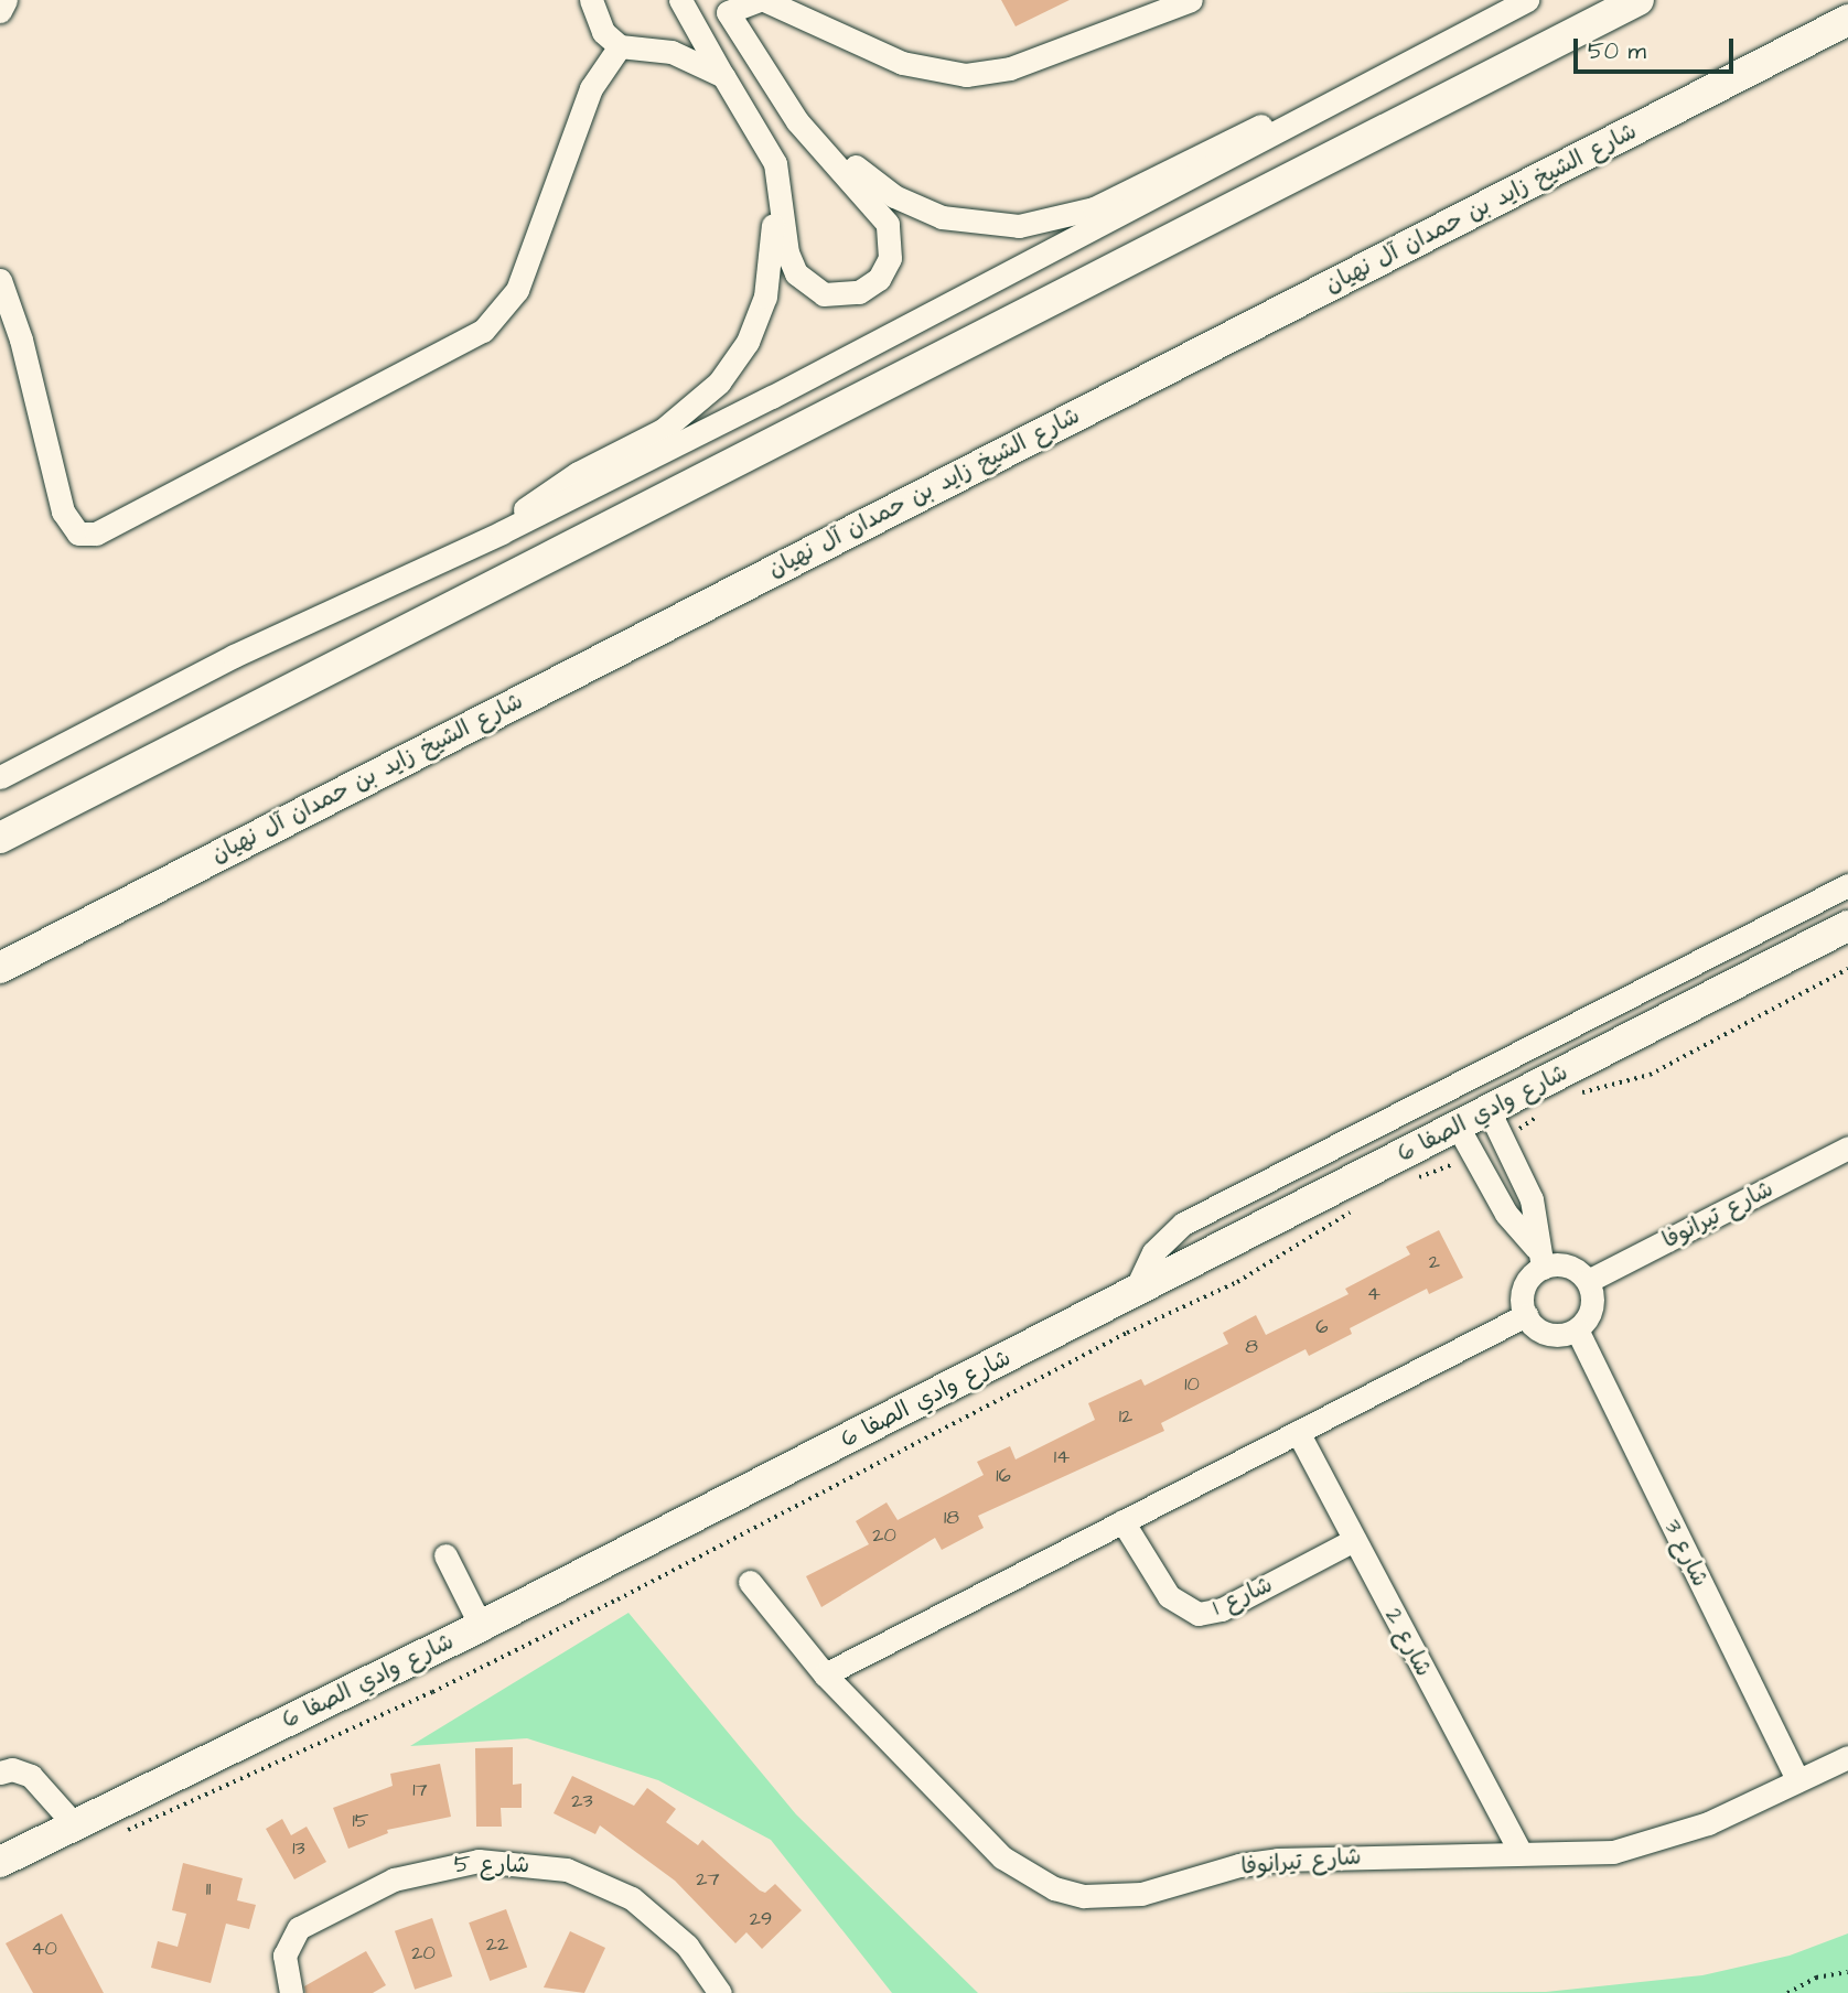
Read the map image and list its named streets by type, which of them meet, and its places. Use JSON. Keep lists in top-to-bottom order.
{
  "streets": {
    "main road": ["شارع الشيخ زايد بن حمدان آل نهيان", "شارع وادي الصفا 6"],
    "street": [
      "شارع تيرانوفا",
      "شارع 3",
      "شارع 1",
      "شارع 2",
      "شارع 5"
    ]
  },
  "crossings": [
    ["شارع تيرانوفا", "شارع 3"],
    ["شارع تيرانوفا", "شارع 2"],
    ["شارع 1", "شارع 2"]
  ],
  "house_numbers": [
    "2",
    "4",
    "6",
    "8",
    "10",
    "12",
    "14",
    "16",
    "18",
    "20",
    "17",
    "23",
    "15",
    "13",
    "27",
    "11",
    "29",
    "22",
    "40",
    "20"
  ],
  "scale_bar": "50 m"
}
